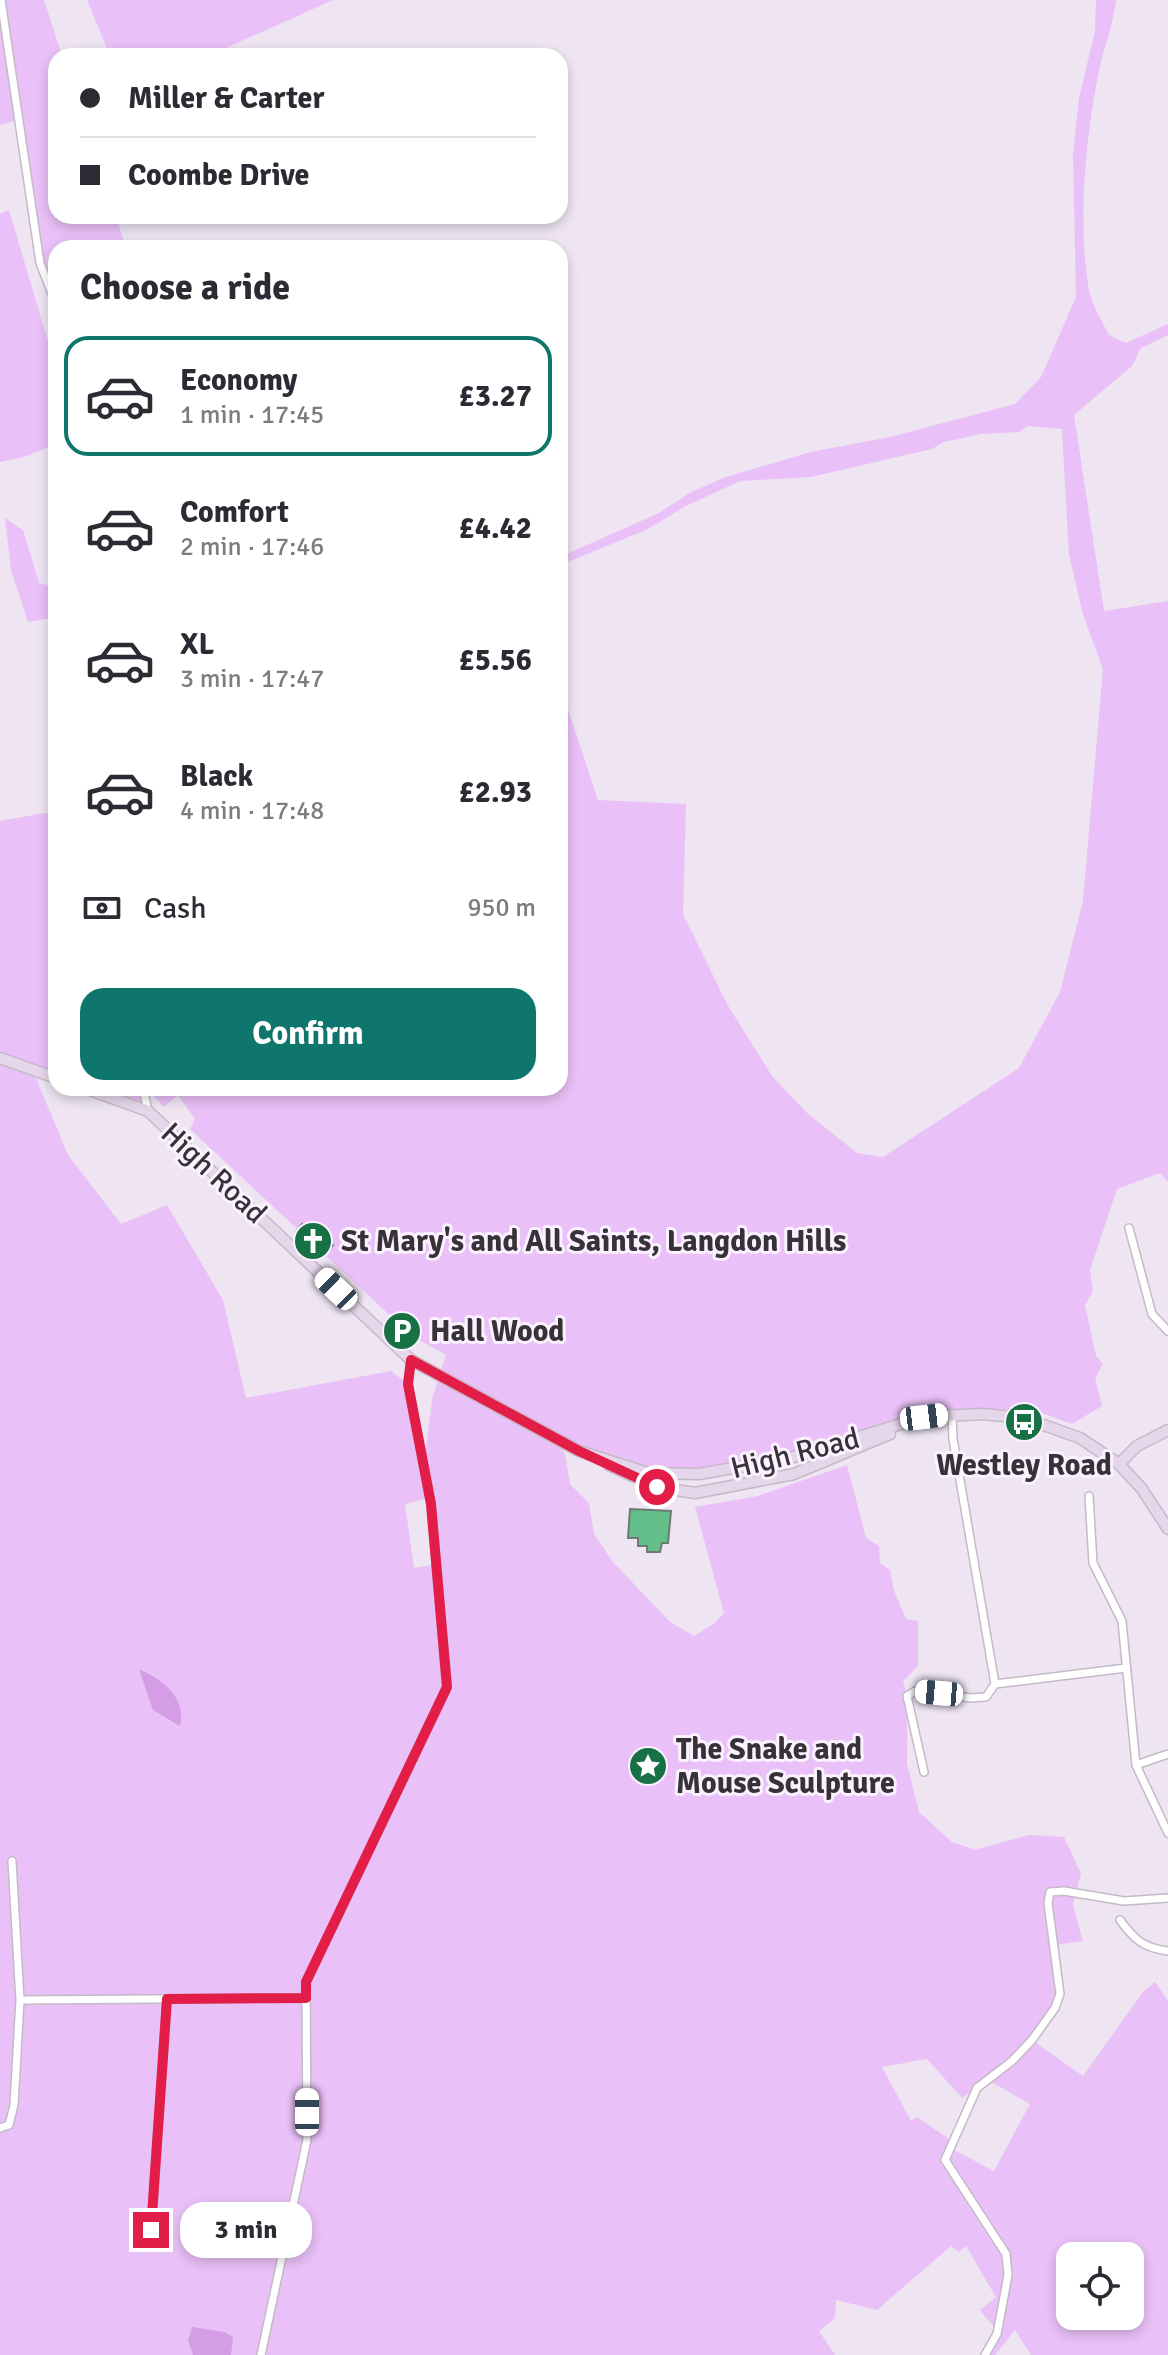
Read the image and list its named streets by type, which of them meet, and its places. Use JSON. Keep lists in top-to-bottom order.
{
  "streets": {
    "main road": ["High Road"]
  },
  "places": {
    "church": ["St Mary's and All Saints, Langdon Hills"],
    "parking": ["Hall Wood"],
    "bus stop": ["Westley Road"],
    "place": ["The Snake and Mouse Sculpture"]
  },
  "page": {
    "banner": ["Miller & Carter", "Coombe Drive"],
    "heading": "Choose a ride",
    "list": [
      {
        "name": "Economy",
        "note": "1 min · 17:45",
        "value": "£3.27"
      },
      {
        "name": "Comfort",
        "note": "2 min · 17:46",
        "value": "£4.42"
      },
      {
        "name": "XL",
        "note": "3 min · 17:47",
        "value": "£5.56"
      },
      {
        "name": "Black",
        "note": "4 min · 17:48",
        "value": "£2.93"
      }
    ],
    "pay": ["Cash", "950 m"],
    "buttons": "Confirm",
    "bubble": "3 min"
  }
}
